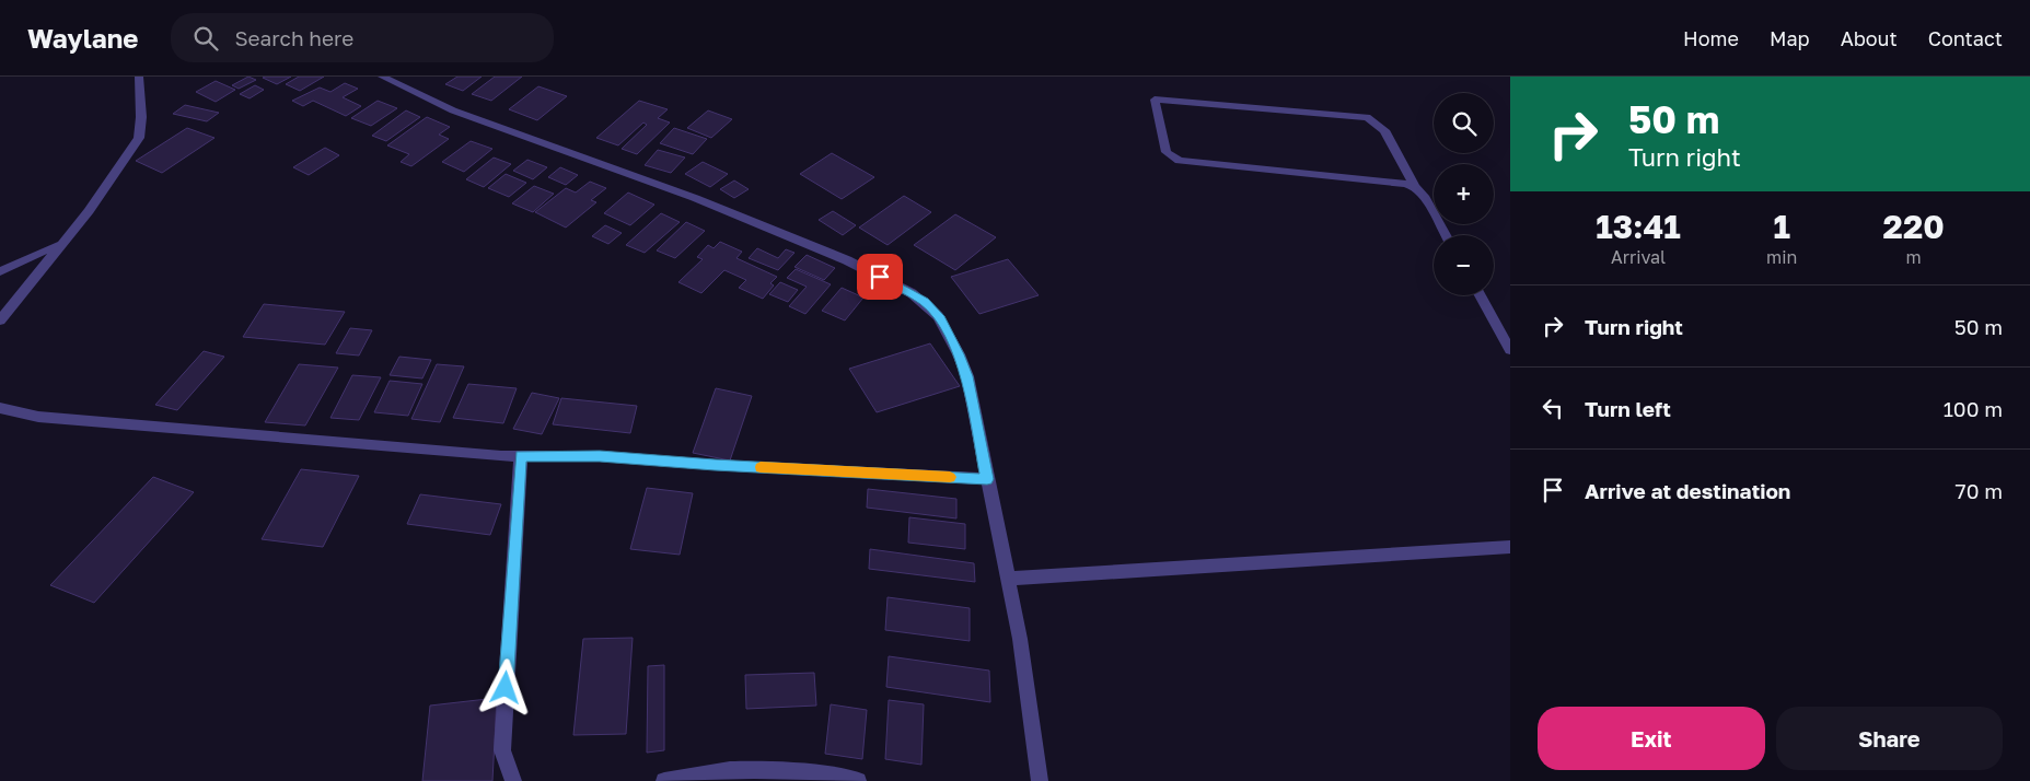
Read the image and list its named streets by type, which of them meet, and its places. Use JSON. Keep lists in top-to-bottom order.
{
  "page": {
    "header": "Waylane",
    "search": "Search here",
    "nav": [
      "Home",
      "Map",
      "About",
      "Contact"
    ],
    "turn": ["50 m", "Turn right"],
    "map_buttons": ["+", "−"],
    "eta": [
      "13:41",
      "Arrival",
      "1",
      "min",
      "220",
      "m"
    ],
    "list": [
      {
        "name": "Turn right",
        "value": "50 m"
      },
      {
        "name": "Turn left",
        "value": "100 m"
      },
      {
        "name": "Arrive at destination",
        "value": "70 m"
      }
    ],
    "buttons": ["Exit", "Share"]
  }
}
